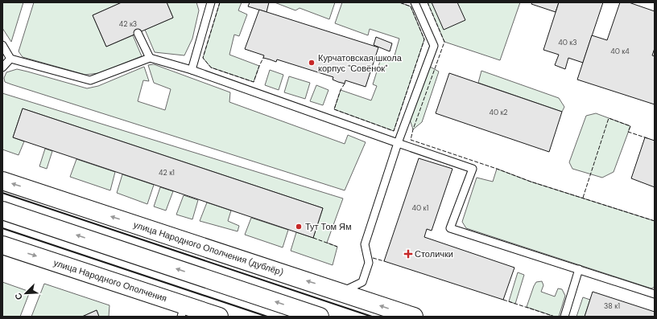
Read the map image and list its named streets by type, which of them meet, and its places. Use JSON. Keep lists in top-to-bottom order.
{
  "streets": {
    "main road": ["улица Народного Ополчения (дублёр)", "улица Народного Ополчения"]
  },
  "places": {
    "other": ["Курчатовская школа корпус \"Совёнок\"", "Тут Том Ям"],
    "health": ["Столички"]
  },
  "house_numbers": [
    "42 к3",
    "40 к3",
    "40 к4",
    "40 к2",
    "42 к1",
    "40 к1",
    "38 к1"
  ],
  "north": "bottom left"
}
